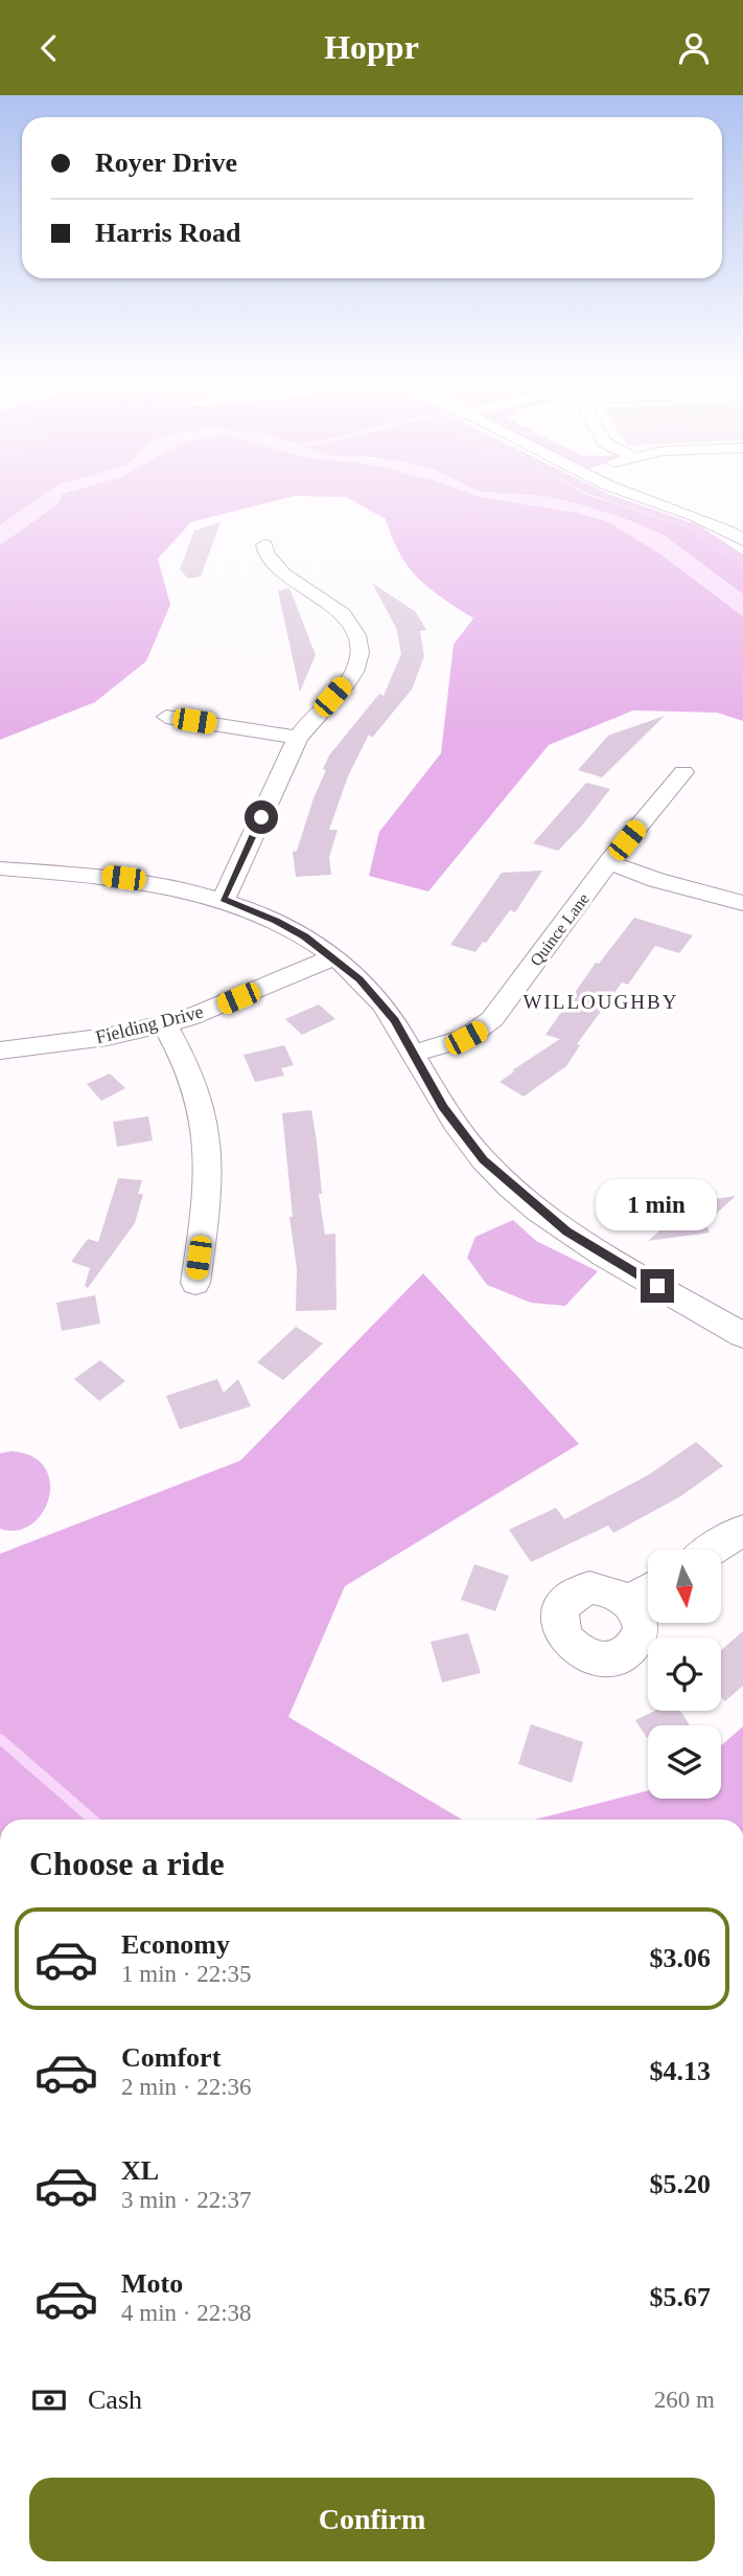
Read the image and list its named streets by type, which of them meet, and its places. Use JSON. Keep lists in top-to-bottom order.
{
  "streets": {
    "street": ["Quince Lane", "Fielding Drive"]
  },
  "districts": ["WILLOUGHBY"],
  "north": "bottom",
  "page": {
    "header": "Hoppr",
    "banner": ["Royer Drive", "Harris Road"],
    "bubble": "1 min",
    "heading": "Choose a ride",
    "list": [
      {
        "name": "Economy",
        "note": "1 min · 22:35",
        "value": "$3.06"
      },
      {
        "name": "Comfort",
        "note": "2 min · 22:36",
        "value": "$4.13"
      },
      {
        "name": "XL",
        "note": "3 min · 22:37",
        "value": "$5.20"
      },
      {
        "name": "Moto",
        "note": "4 min · 22:38",
        "value": "$5.67"
      }
    ],
    "pay": ["Cash", "260 m"],
    "buttons": "Confirm"
  }
}
